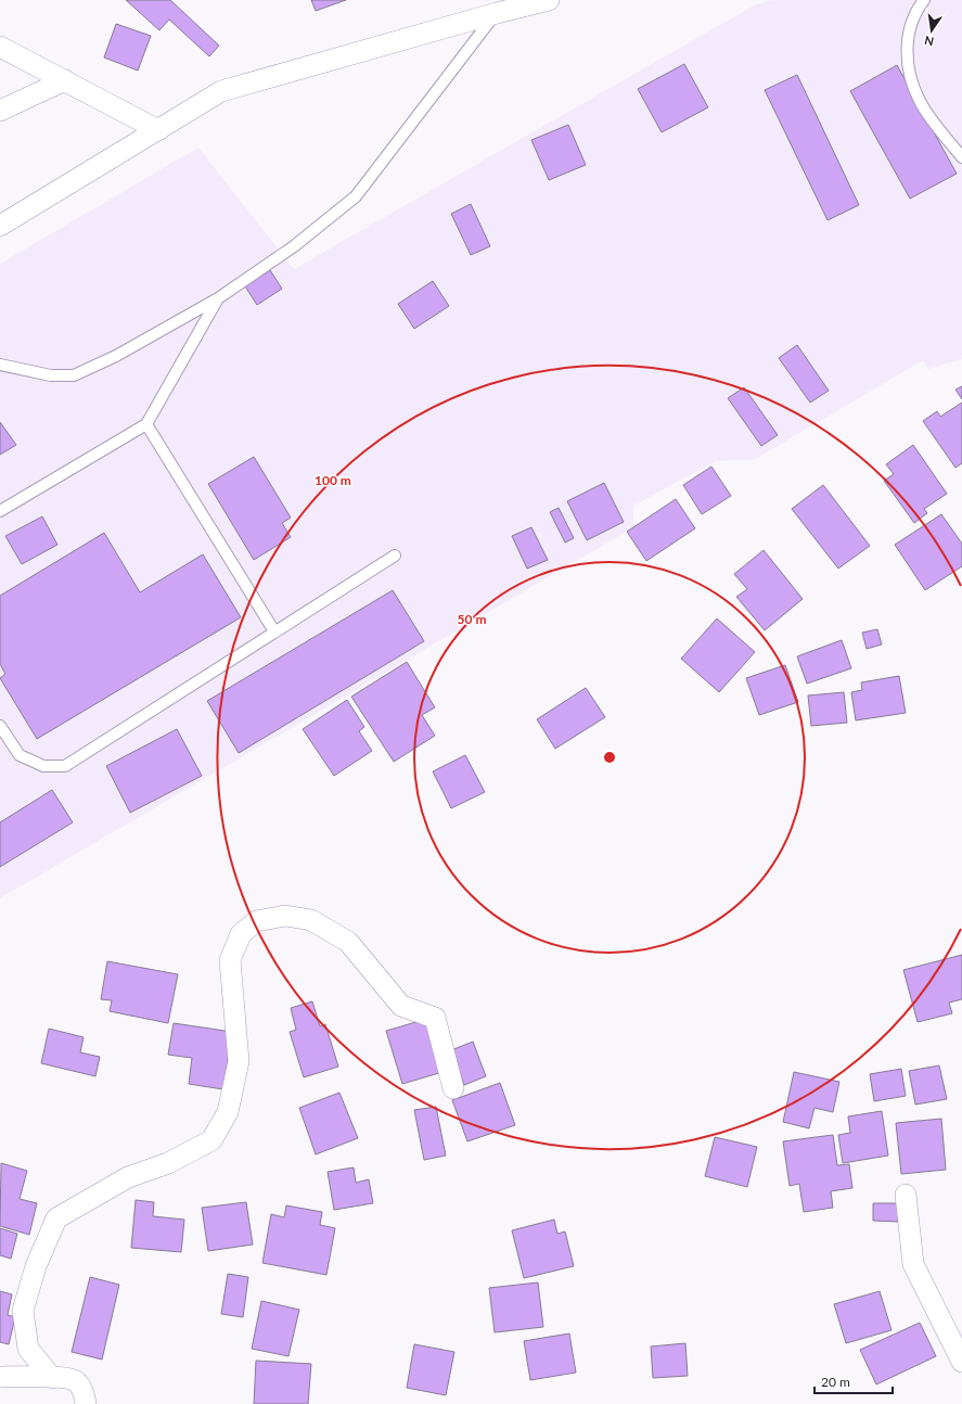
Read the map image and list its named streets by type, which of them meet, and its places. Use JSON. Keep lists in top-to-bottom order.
{
  "scale_bar": "20 m",
  "north": "bottom",
  "rings": ["100 m", "50 m"]
}
